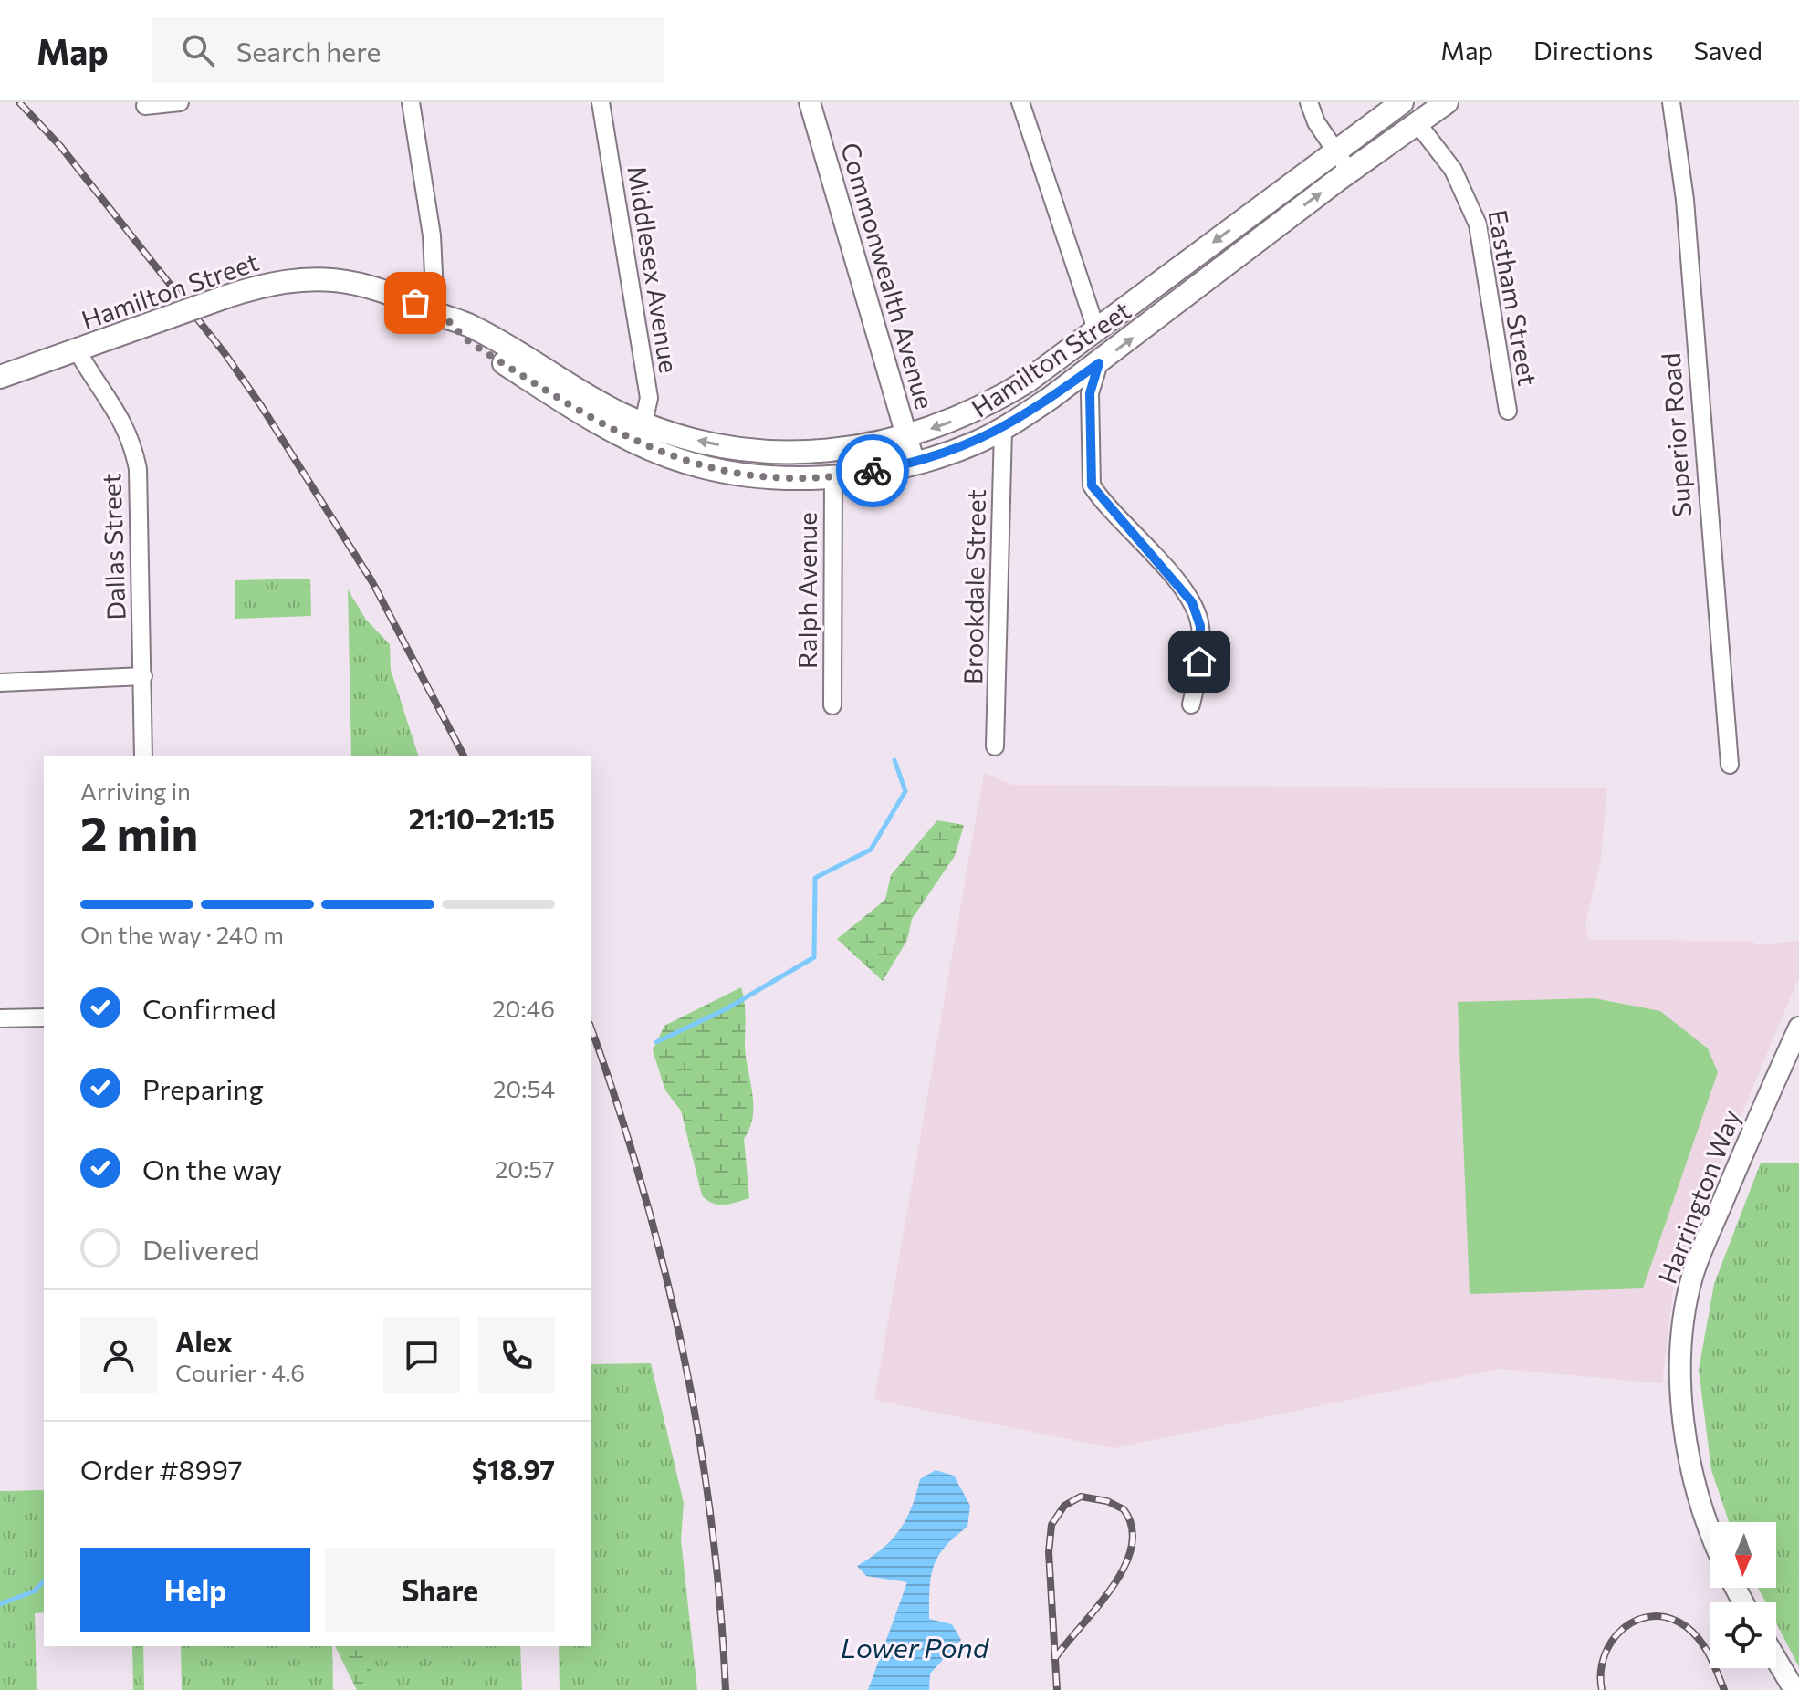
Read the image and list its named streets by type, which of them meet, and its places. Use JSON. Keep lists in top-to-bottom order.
{
  "streets": {
    "main road": ["Hamilton Street"],
    "street": [
      "Middlesex Avenue",
      "Commonwealth Avenue",
      "Eastham Street",
      "Superior Road",
      "Dallas Street",
      "Brookdale Street",
      "Ralph Avenue",
      "Harrington Way"
    ]
  },
  "crossings": [
    ["Middlesex Avenue", "Hamilton Street"],
    ["Commonwealth Avenue", "Hamilton Street"],
    ["Hamilton Street", "Eastham Street"],
    ["Hamilton Street", "Dallas Street"],
    ["Hamilton Street", "Brookdale Street"],
    ["Hamilton Street", "Ralph Avenue"]
  ],
  "water": ["Lower Pond"],
  "north": "bottom",
  "page": {
    "header": "Map",
    "search": "Search here",
    "nav": ["Map", "Directions", "Saved"],
    "heading": ["2 min", "Arriving in", "21:10–21:15"],
    "panel": [
      "Alex",
      "Courier · 4.6",
      "Order #8997",
      "$18.97"
    ],
    "bar": "On the way · 240 m",
    "list": [
      ["Confirmed", "20:46"],
      ["Preparing", "20:54"],
      ["On the way", "20:57"],
      "Delivered"
    ],
    "buttons": ["Help", "Share"]
  }
}
